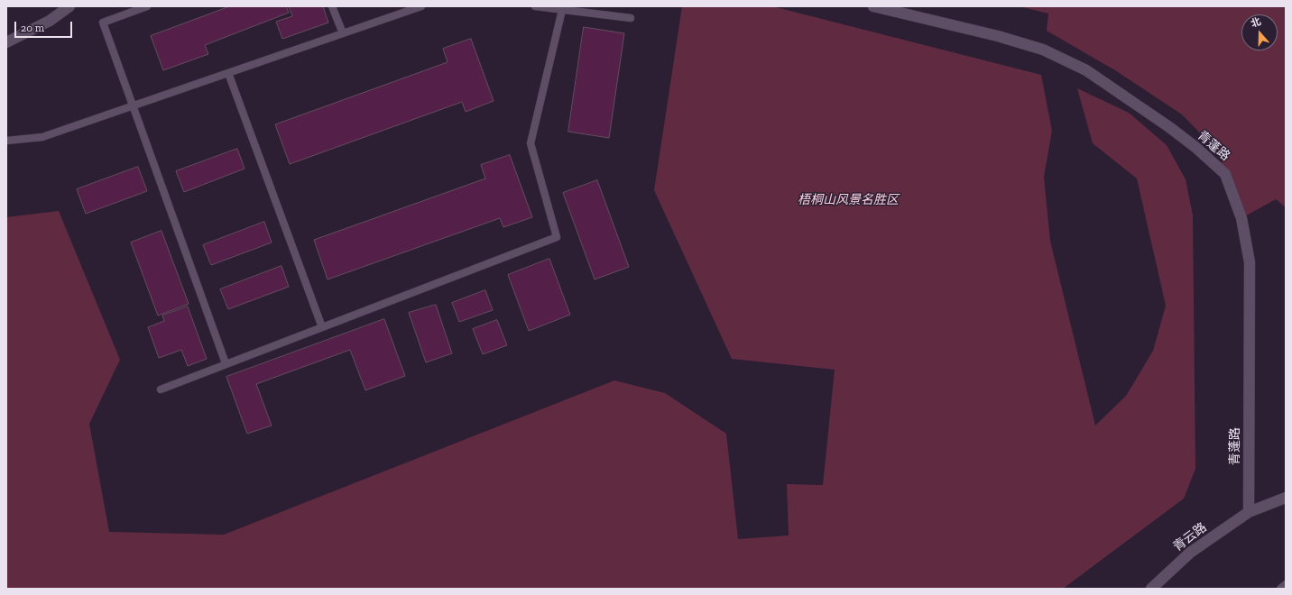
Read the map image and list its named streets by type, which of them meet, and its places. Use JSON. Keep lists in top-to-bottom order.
{
  "streets": {
    "street": ["青蓬路", "青云路"]
  },
  "crossings": [
    ["青蓬路", "青云路"]
  ],
  "parks": ["梧桐山风景名胜区"],
  "scale_bar": "20 m",
  "north": "top"
}
